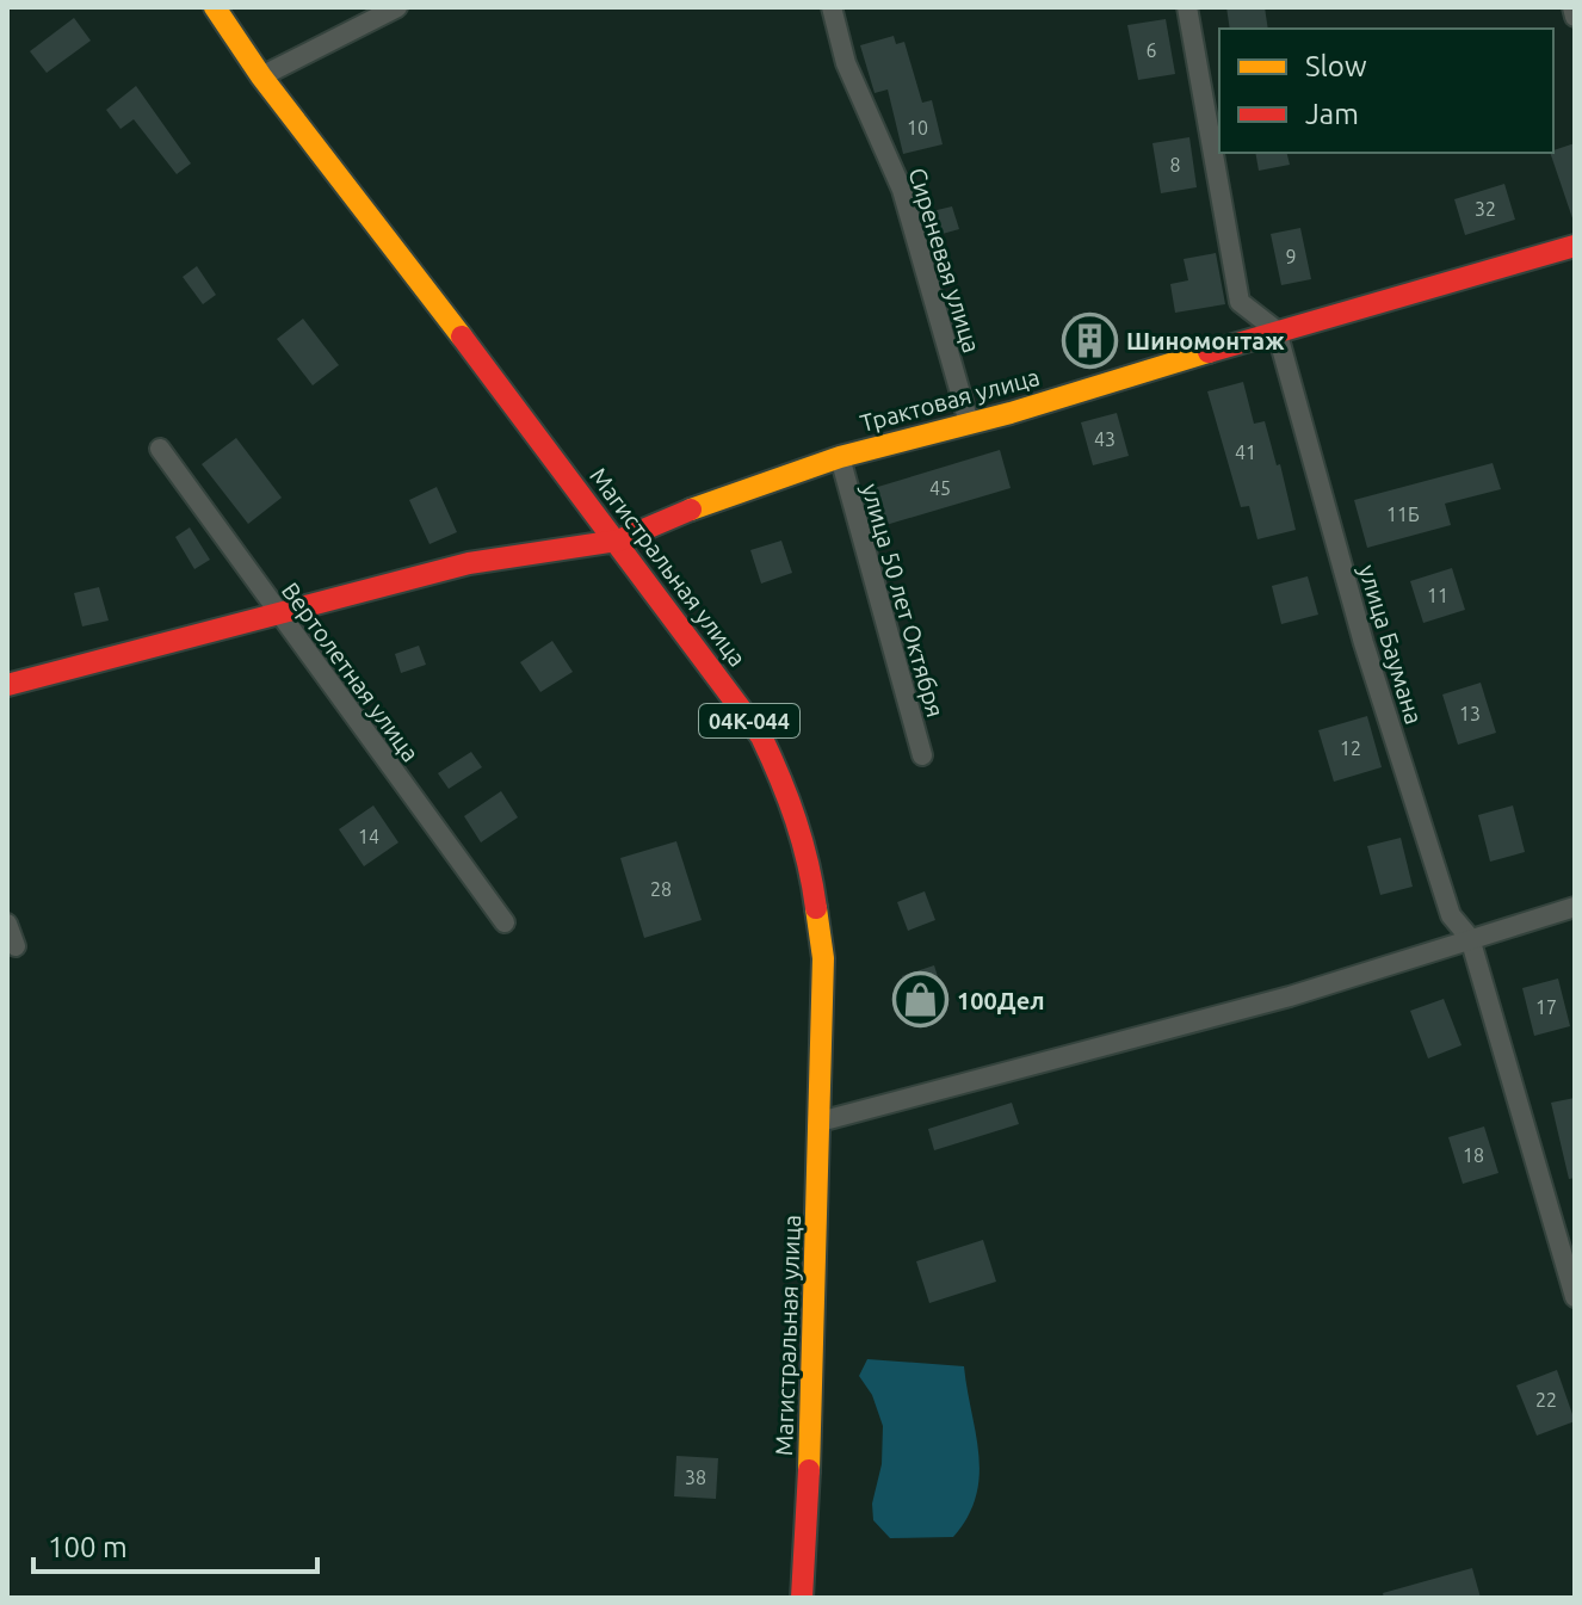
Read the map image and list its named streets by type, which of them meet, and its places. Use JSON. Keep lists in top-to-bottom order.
{
  "streets": {
    "main road": ["Трактовая улица", "Магистральная улица", "04К-044"],
    "street": [
      "Сиреневая улица",
      "улица 50 лет Октября",
      "улица Баумана",
      "Вертолетная улица"
    ]
  },
  "crossings": [
    ["Сиреневая улица", "Трактовая улица"],
    ["Трактовая улица", "Магистральная улица"],
    ["Трактовая улица", "улица 50 лет Октября"],
    ["Трактовая улица", "улица Баумана"],
    ["Трактовая улица", "Вертолетная улица"]
  ],
  "places": {
    "building": ["Шиномонтаж"],
    "shop": ["100Дел"]
  },
  "house_numbers": [
    "6",
    "10",
    "8",
    "32",
    "9",
    "43",
    "41",
    "45",
    "11Б",
    "11",
    "13",
    "12",
    "14",
    "28",
    "17",
    "18",
    "22",
    "38"
  ],
  "legend": ["Slow", "Jam"],
  "scale_bar": "100 m"
}
